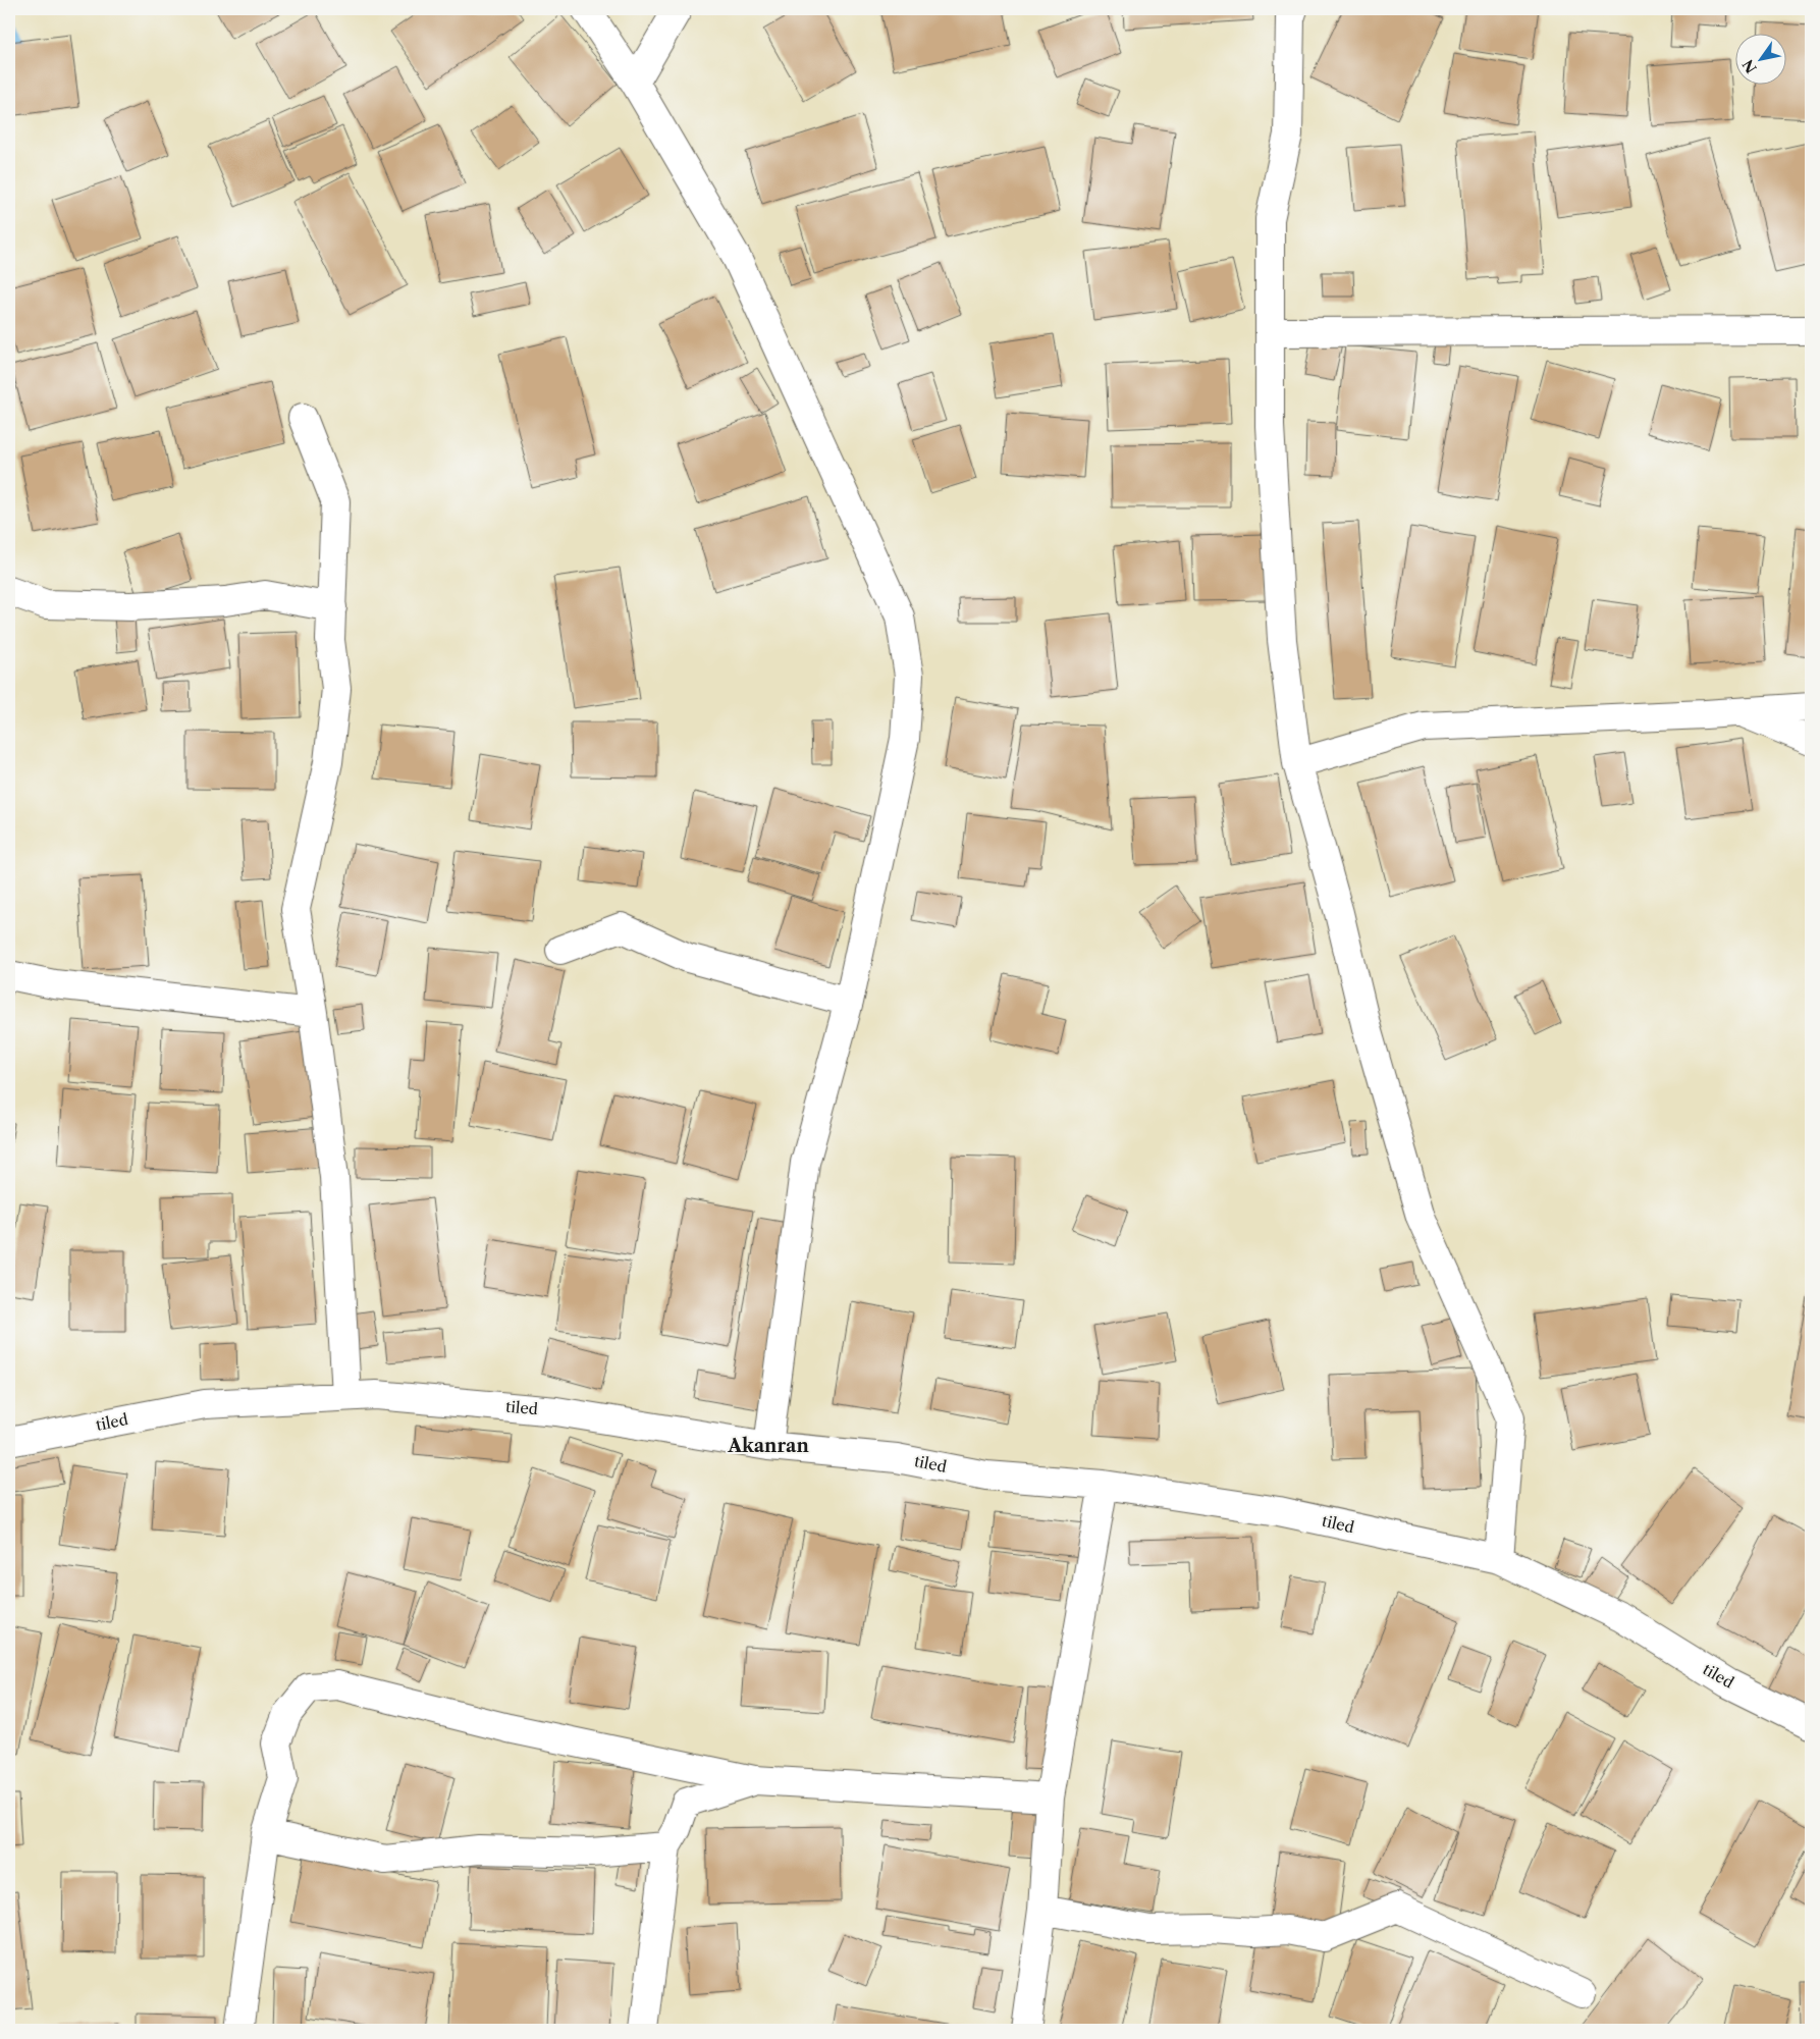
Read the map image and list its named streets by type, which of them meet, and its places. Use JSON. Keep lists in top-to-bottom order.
{
  "streets": {
    "street": ["tiled"]
  },
  "districts": ["Akanran"],
  "north": "bottom left"
}
